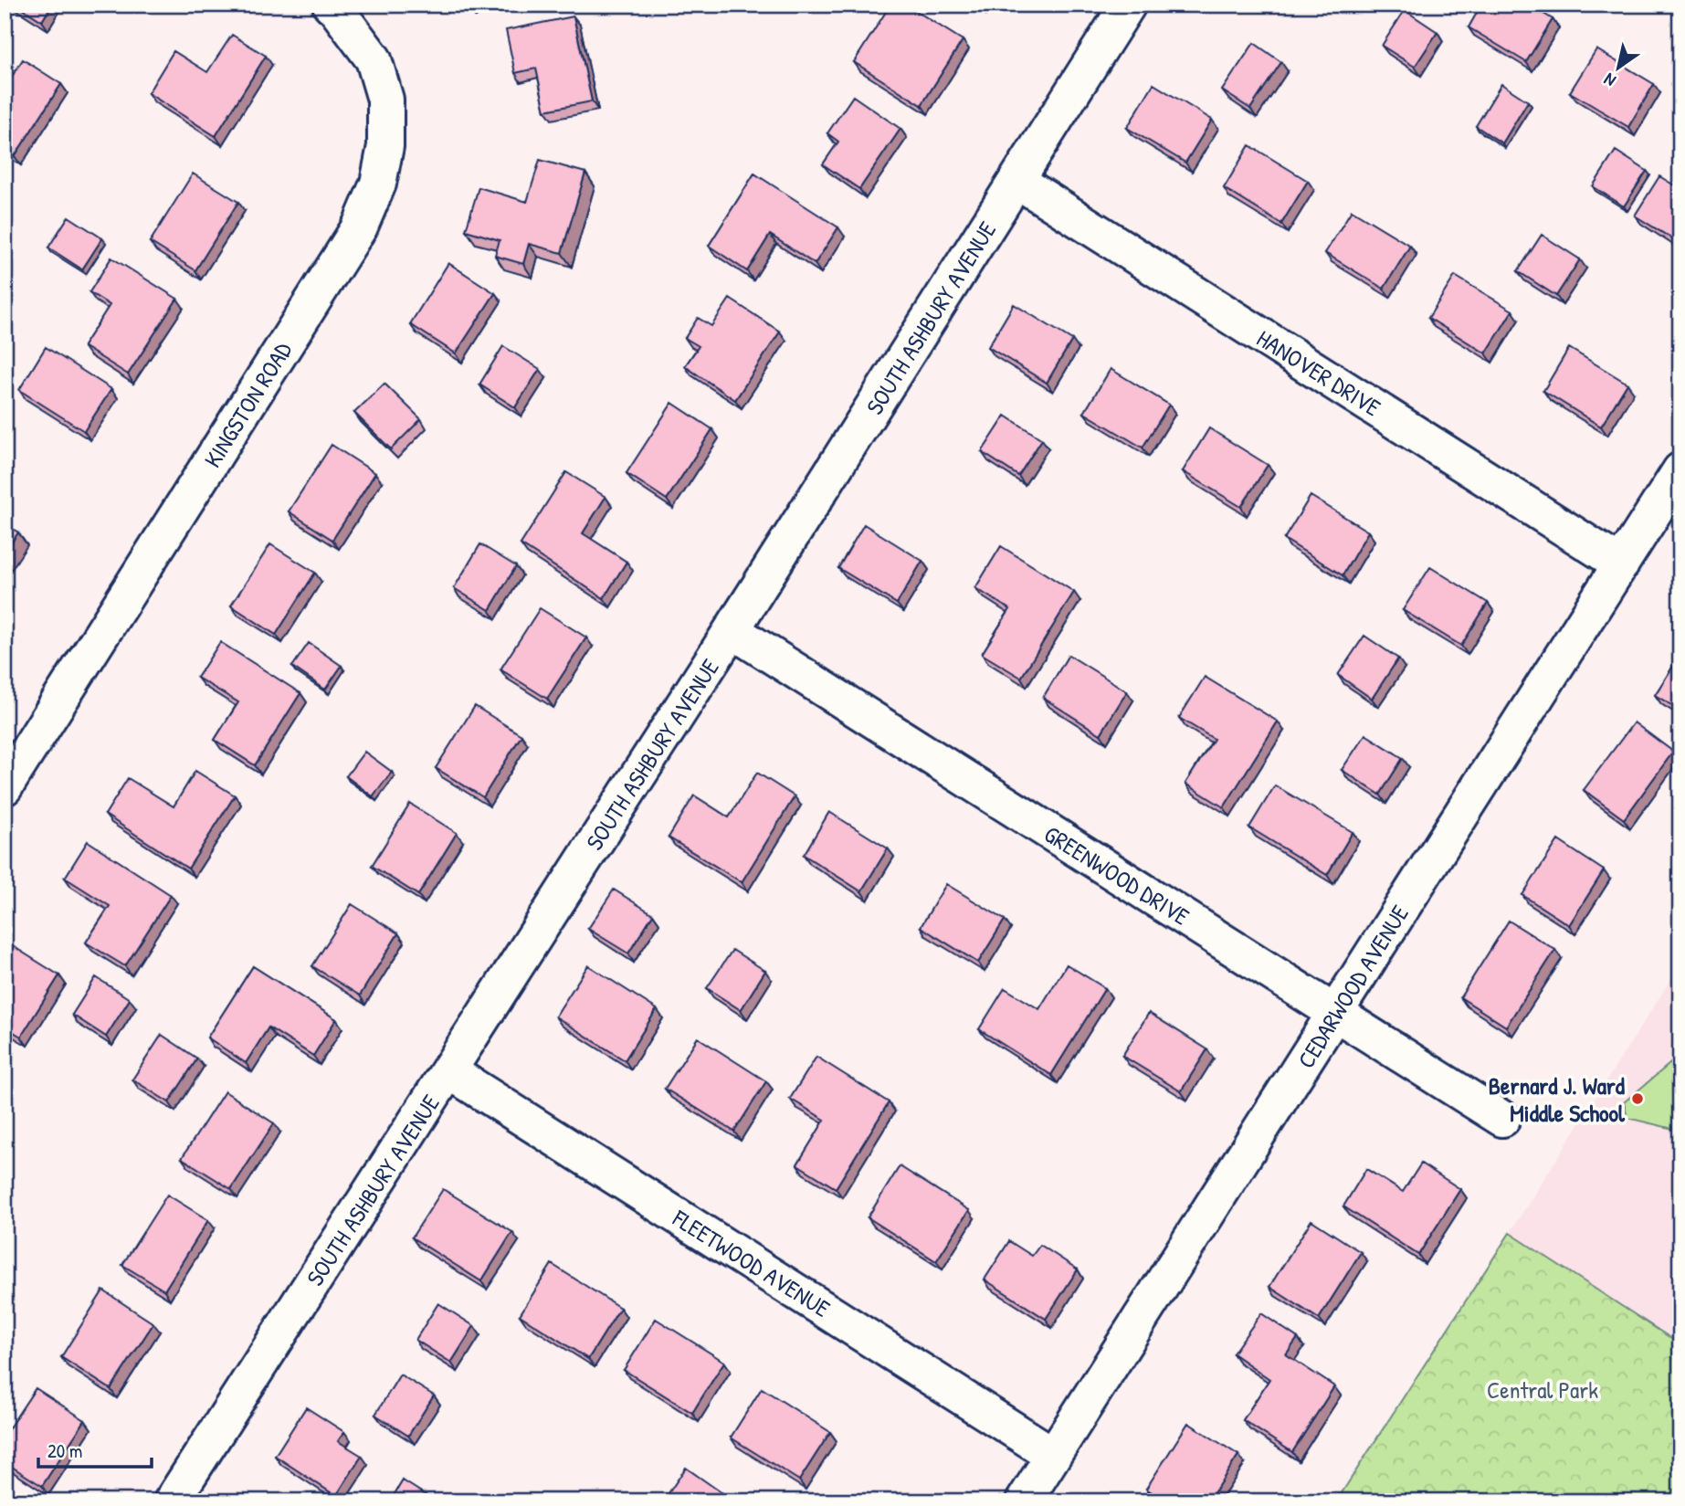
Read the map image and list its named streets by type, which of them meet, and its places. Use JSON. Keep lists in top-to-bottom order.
{
  "streets": {
    "street": [
      "SOUTH ASHBURY AVENUE",
      "HANOVER DRIVE",
      "KINGSTON ROAD",
      "GREENWOOD DRIVE",
      "CEDARWOOD AVENUE",
      "FLEETWOOD AVENUE"
    ]
  },
  "crossings": [
    ["SOUTH ASHBURY AVENUE", "HANOVER DRIVE"],
    ["SOUTH ASHBURY AVENUE", "GREENWOOD DRIVE"],
    ["SOUTH ASHBURY AVENUE", "FLEETWOOD AVENUE"],
    ["HANOVER DRIVE", "CEDARWOOD AVENUE"],
    ["GREENWOOD DRIVE", "CEDARWOOD AVENUE"],
    ["CEDARWOOD AVENUE", "FLEETWOOD AVENUE"]
  ],
  "parks": ["Central Park"],
  "places": ["Bernard J. Ward Middle School"],
  "scale_bar": "20 m",
  "north": "bottom left"
}
